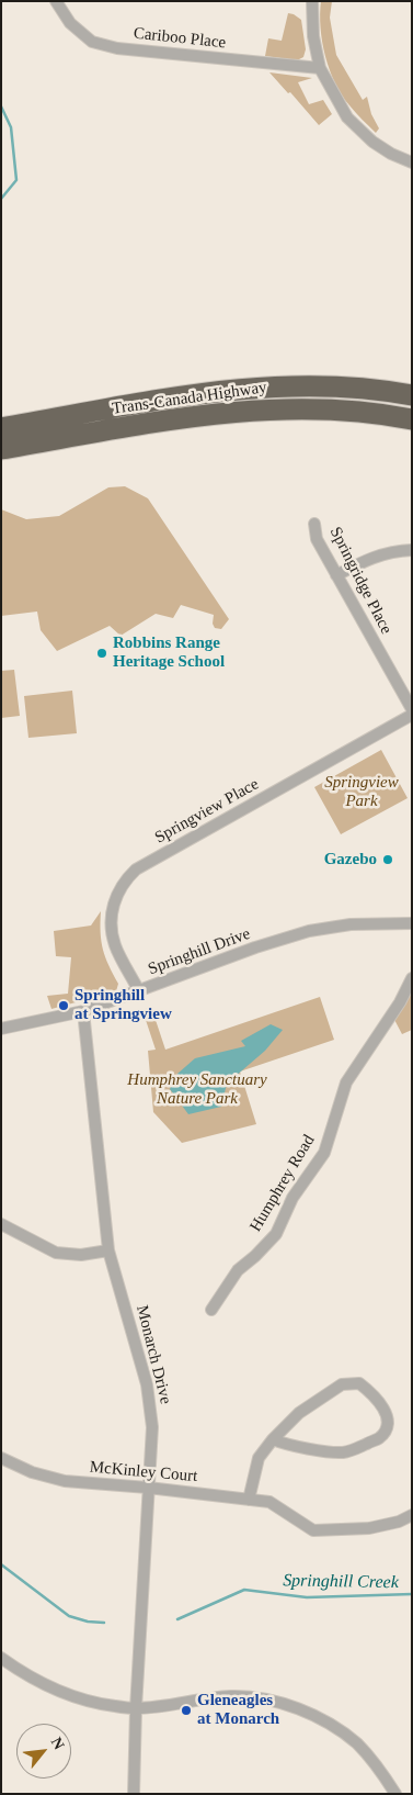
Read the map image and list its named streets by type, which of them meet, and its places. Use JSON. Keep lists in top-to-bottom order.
{
  "streets": {
    "highway": ["Trans-Canada Highway"],
    "street": [
      "Cariboo Place",
      "Springridge Place",
      "Springview Place",
      "Springhill Drive",
      "Humphrey Road",
      "Monarch Drive",
      "McKinley Court"
    ]
  },
  "crossings": [
    ["Springview Place", "Springhill Drive"],
    ["Springhill Drive", "Monarch Drive"],
    ["Monarch Drive", "McKinley Court"]
  ],
  "water": ["Springhill Creek"],
  "parks": ["Springview Park", "Humphrey Sanctuary Nature Park"],
  "places": [
    "Robbins Range Heritage School",
    "Gazebo",
    "Springhill at Springview",
    "Gleneagles at Monarch"
  ],
  "north": "top right"
}
